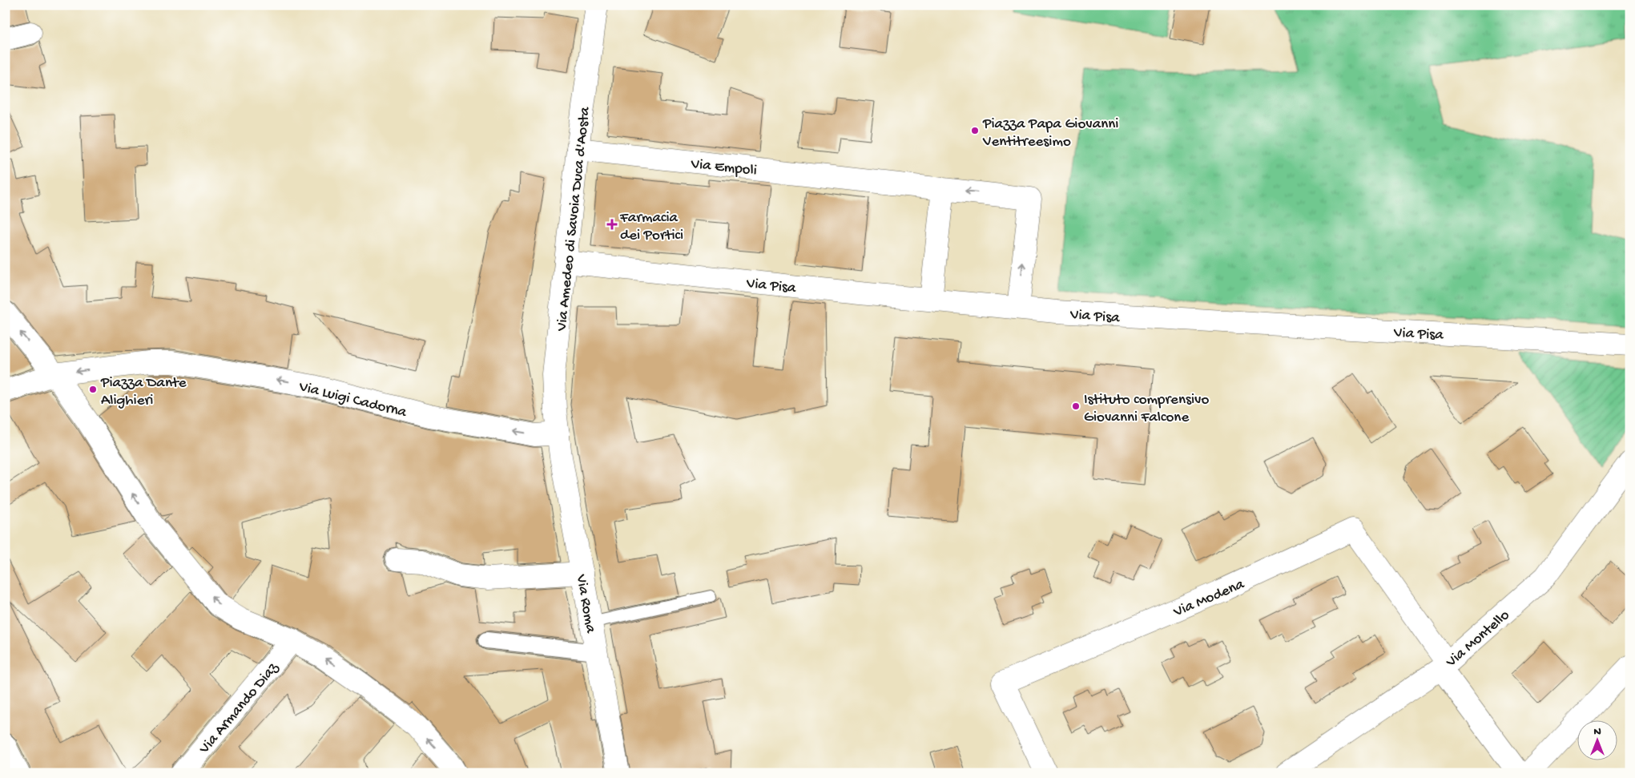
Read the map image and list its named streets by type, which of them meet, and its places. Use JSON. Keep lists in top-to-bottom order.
{
  "streets": {
    "street": [
      "Via Empoli",
      "Via Amedeo di Savoia Duca d'Aosta",
      "Via Pisa",
      "Via Luigi Cadorna",
      "Via Modena",
      "Via Roma",
      "Via Montello",
      "Via Armando Diaz"
    ]
  },
  "crossings": [
    ["Via Empoli", "Via Amedeo di Savoia Duca d'Aosta"],
    ["Via Empoli", "Via Pisa"],
    ["Via Amedeo di Savoia Duca d'Aosta", "Via Pisa"],
    ["Via Amedeo di Savoia Duca d'Aosta", "Via Luigi Cadorna"],
    ["Via Amedeo di Savoia Duca d'Aosta", "Via Roma"],
    ["Via Luigi Cadorna", "Via Roma"],
    ["Via Modena", "Via Montello"]
  ],
  "places": {
    "other": ["Piazza Papa Giovanni Ventitreesimo", "Piazza Dante Alighieri", "Istituto comprensivo Giovanni Falcone"],
    "health": ["Farmacia dei Portici"]
  },
  "north": "top"
}
